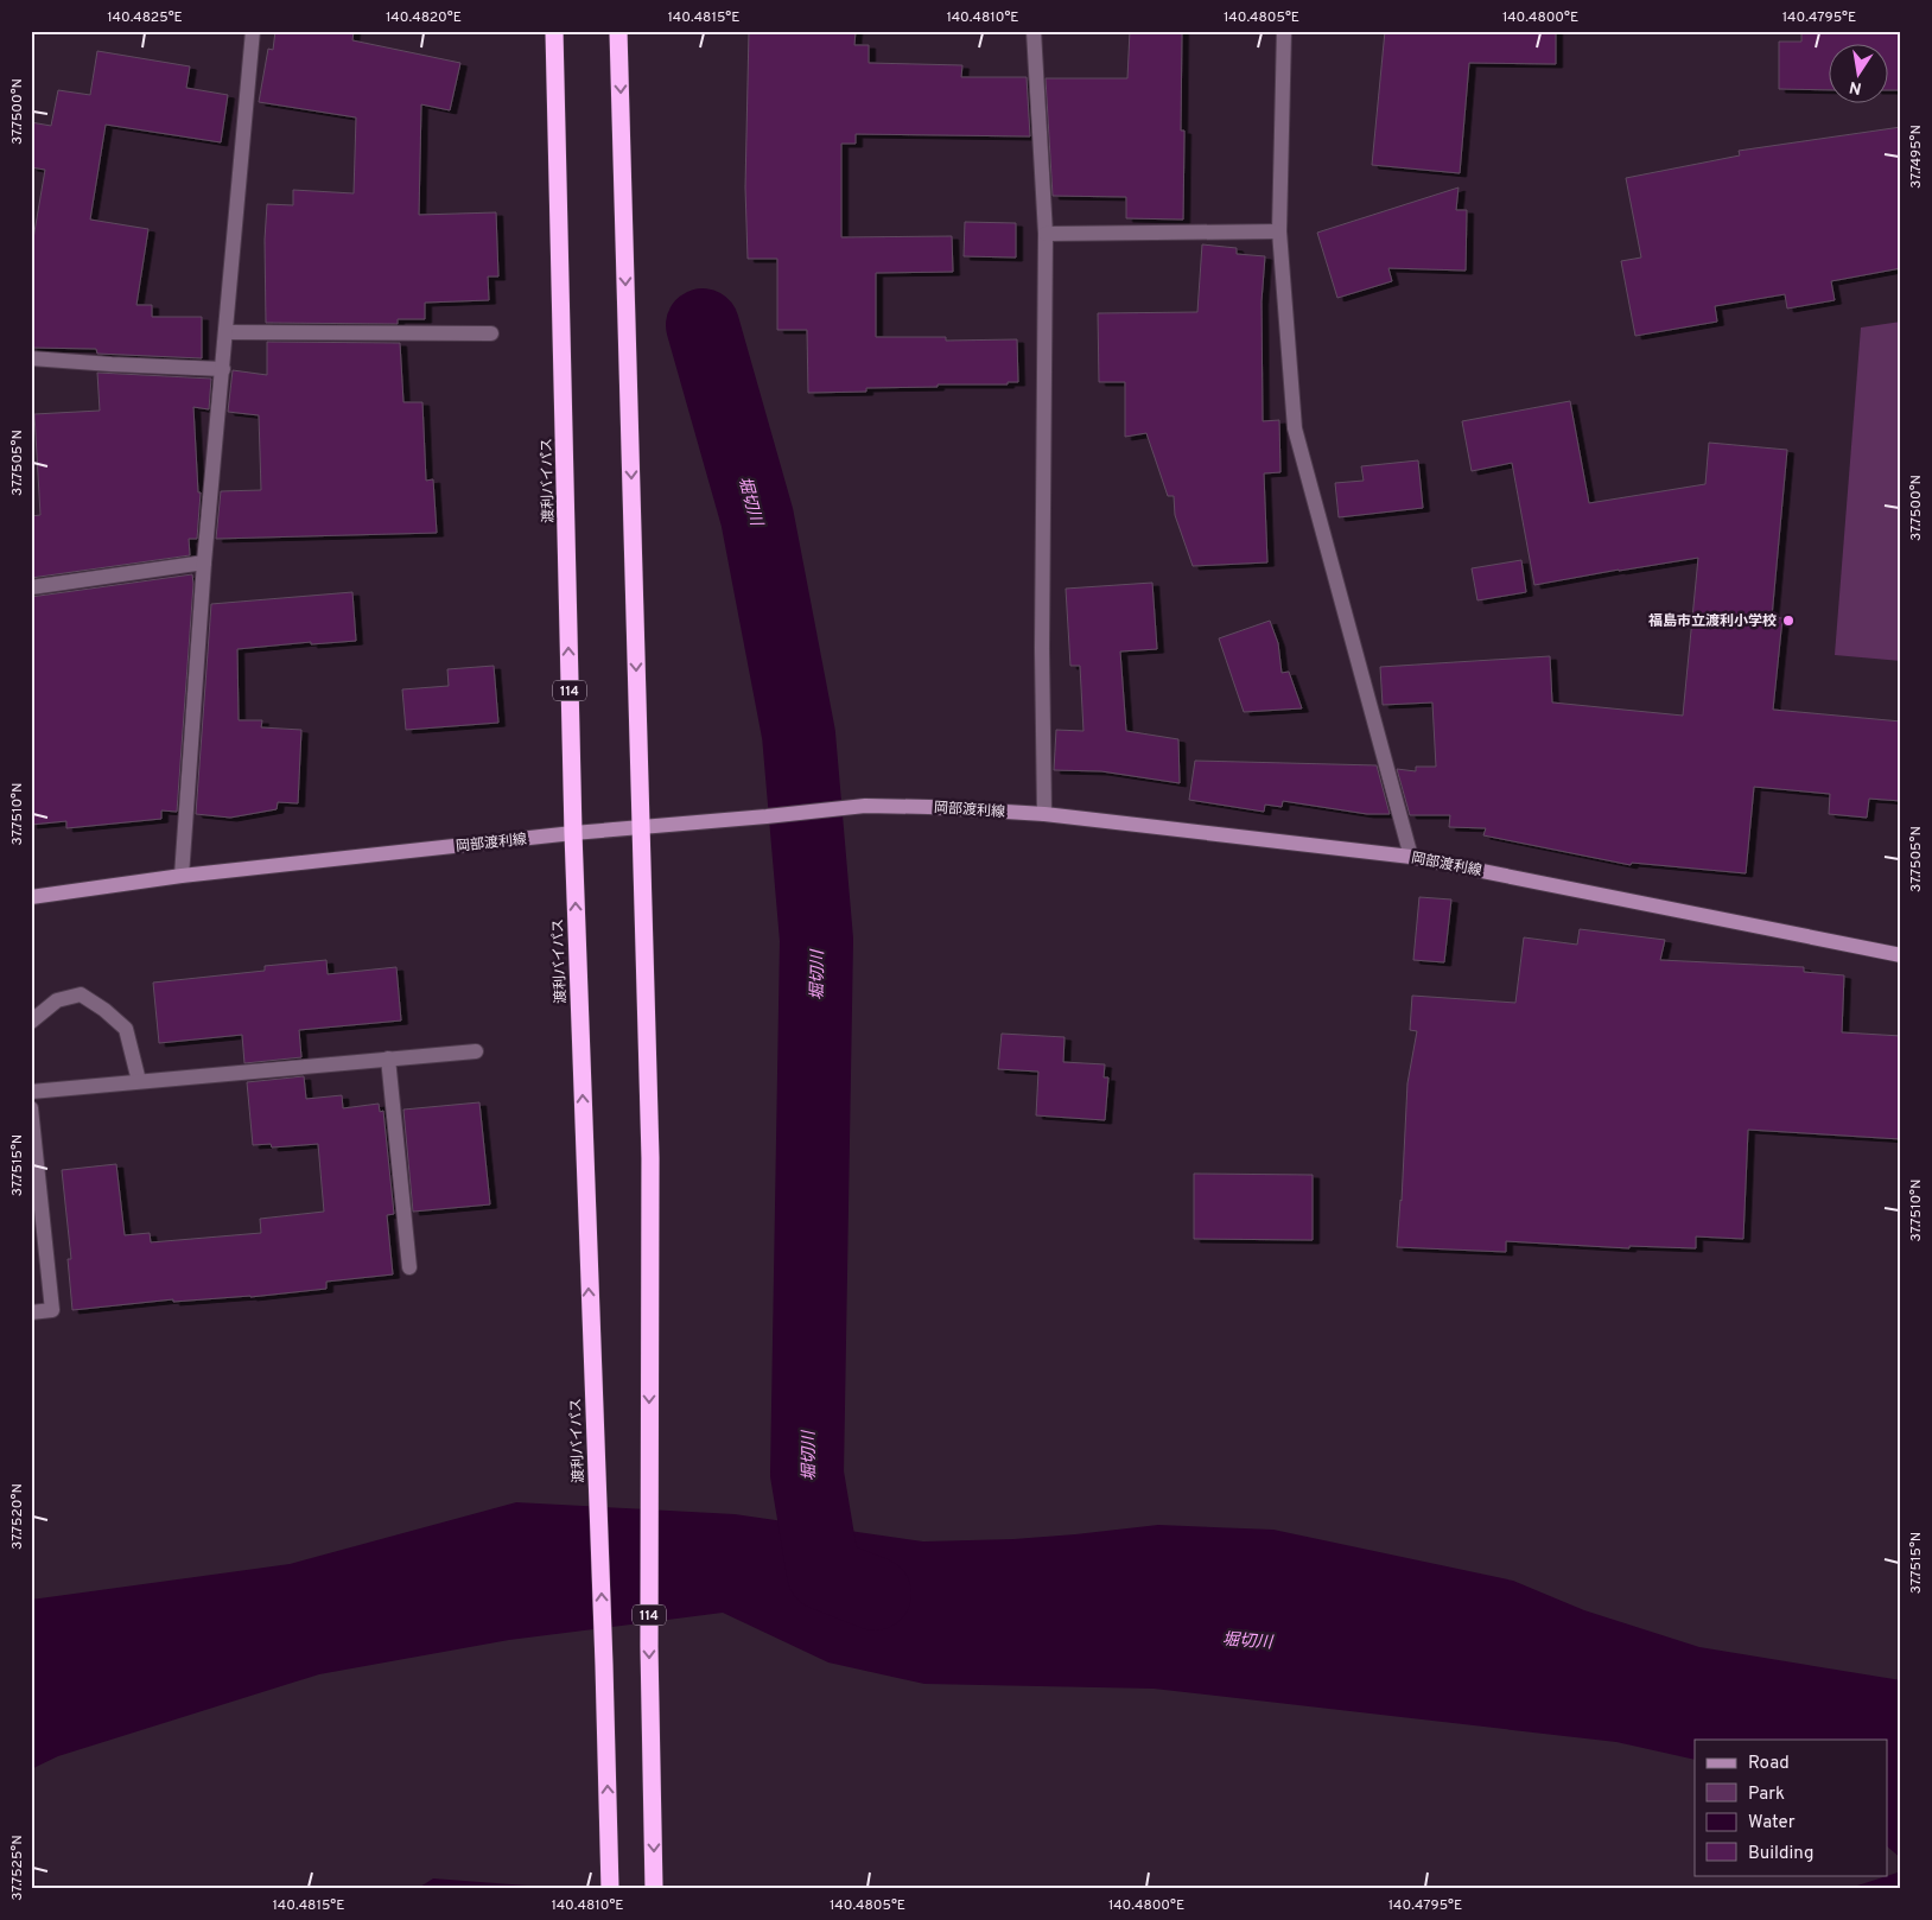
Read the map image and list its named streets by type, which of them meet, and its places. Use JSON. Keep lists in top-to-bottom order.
{
  "streets": {
    "highway": ["渡利バイパス", "114"],
    "main road": ["岡部渡利線"]
  },
  "crossings": [
    ["渡利バイパス", "岡部渡利線"],
    ["114", "岡部渡利線"]
  ],
  "water": ["堀切川"],
  "places": ["福島市立渡利小学校"],
  "legend": [
    "Road",
    "Park",
    "Water",
    "Building"
  ],
  "north": "bottom",
  "coordinates": [
    "140.4825°E",
    "140.4820°E",
    "140.4815°E",
    "140.4810°E",
    "140.4805°E",
    "140.4800°E",
    "140.4795°E",
    "37.7500°N",
    "37.7495°N",
    "37.7505°N",
    "37.7510°N",
    "37.7515°N",
    "37.7520°N",
    "37.7525°N"
  ]
}
